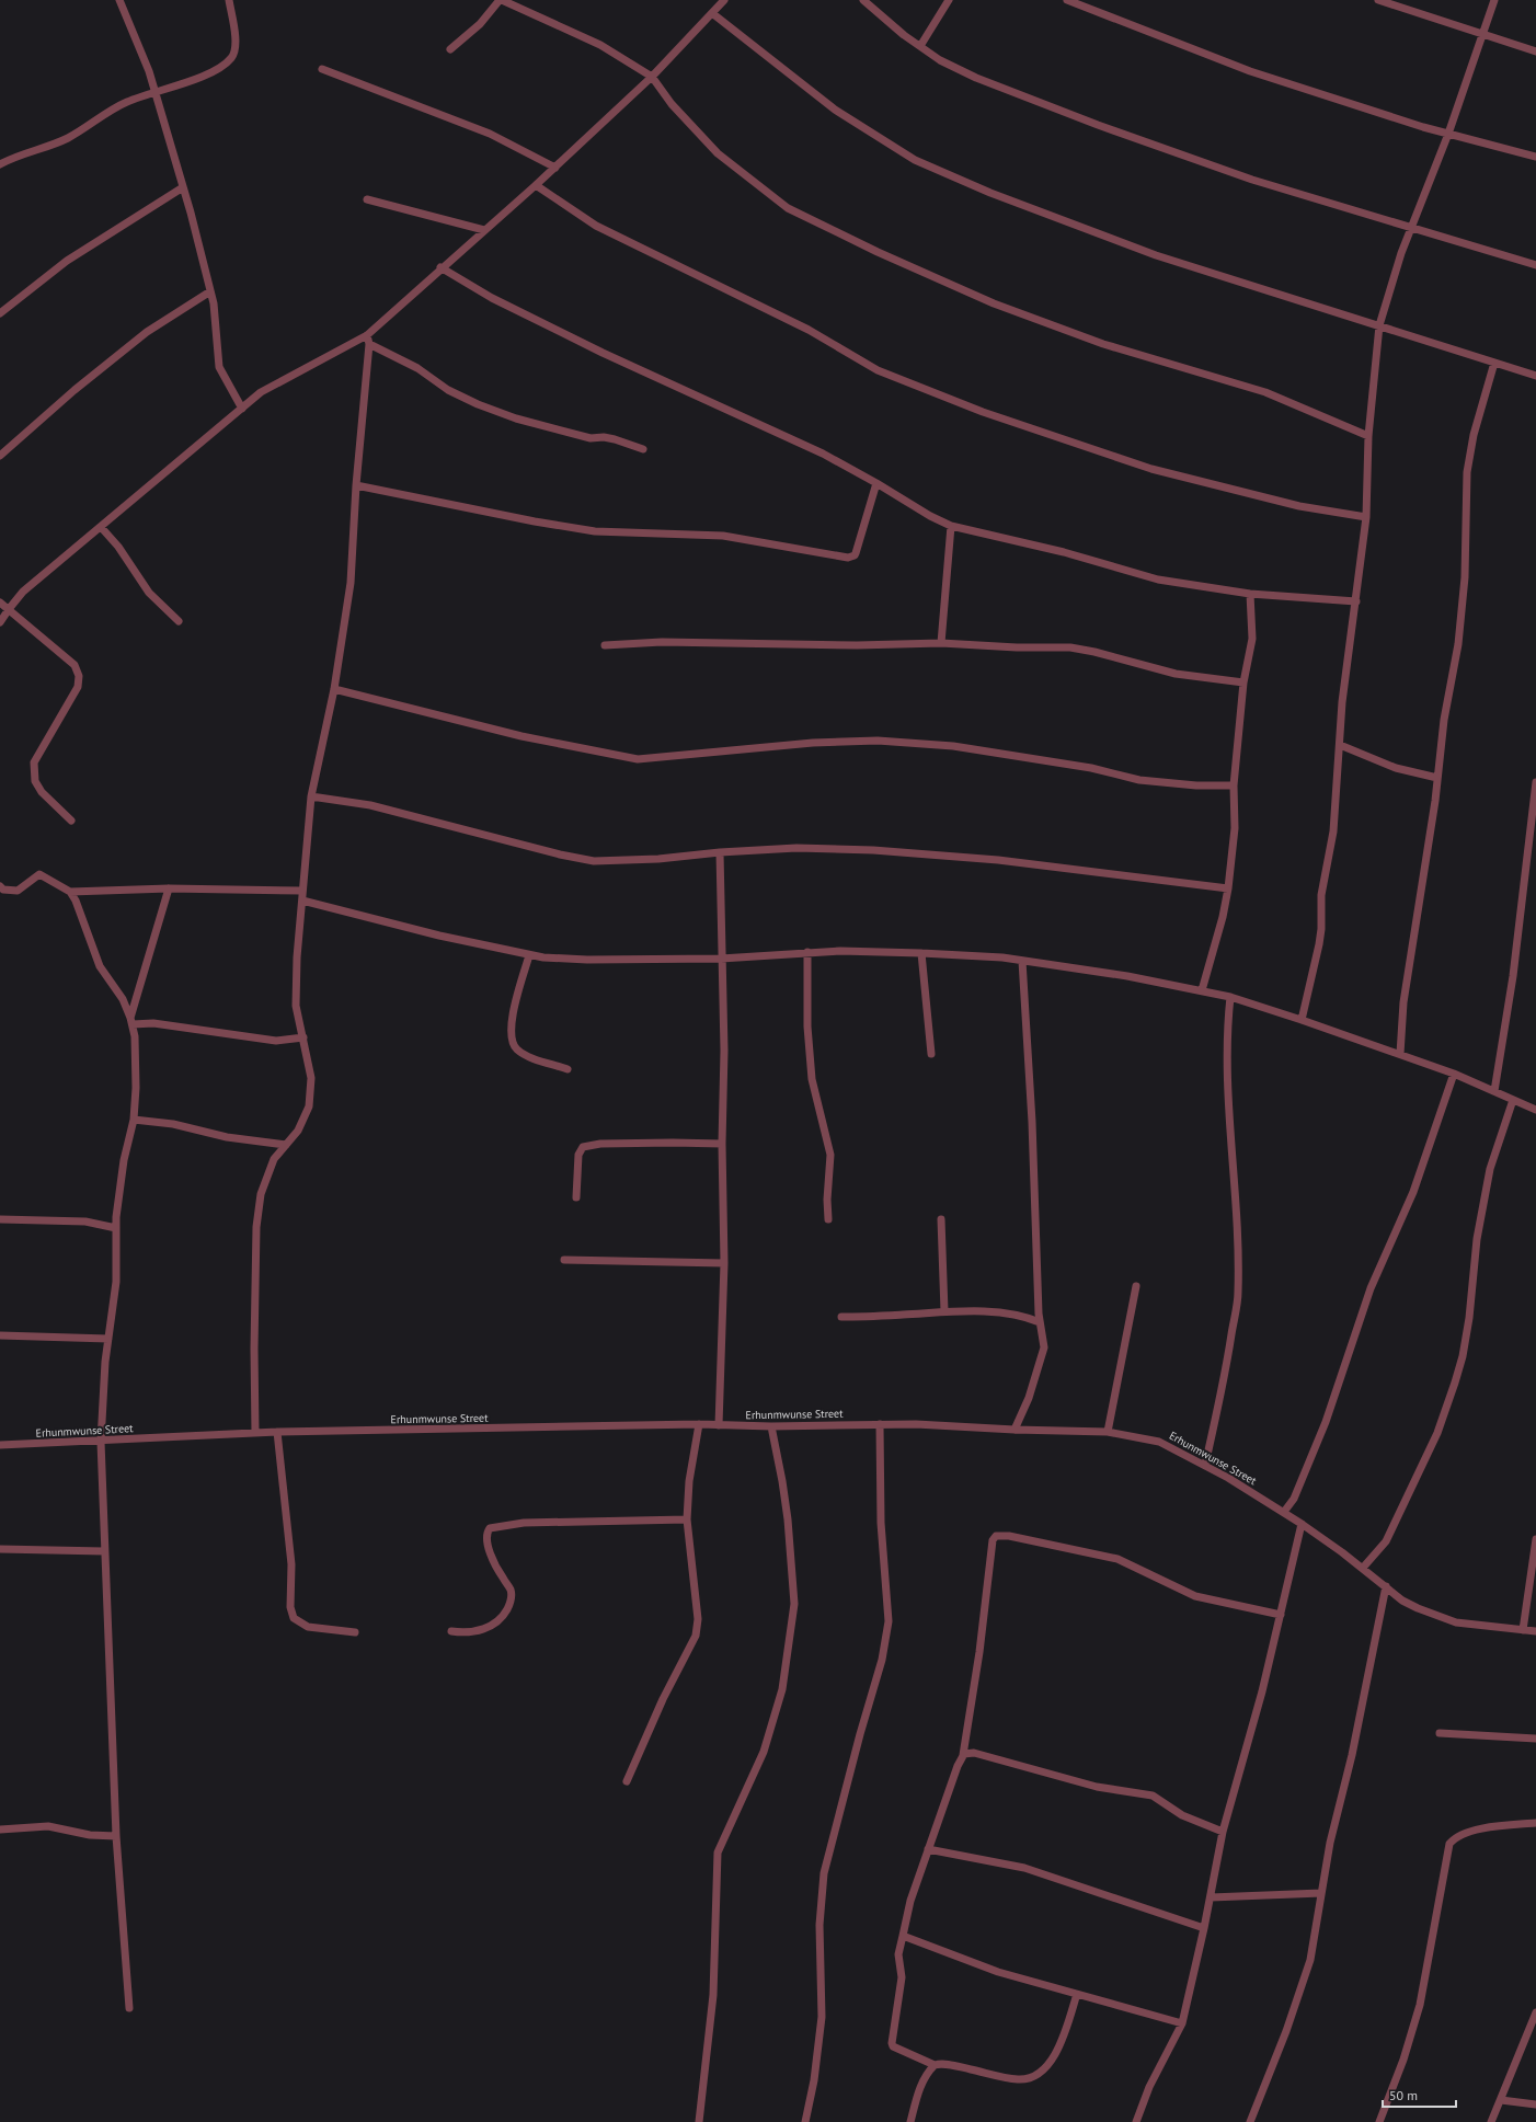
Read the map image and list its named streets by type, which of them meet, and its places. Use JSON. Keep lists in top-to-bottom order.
{
  "streets": {
    "street": ["Erhunmwunse Street"]
  },
  "scale_bar": "50 m"
}
